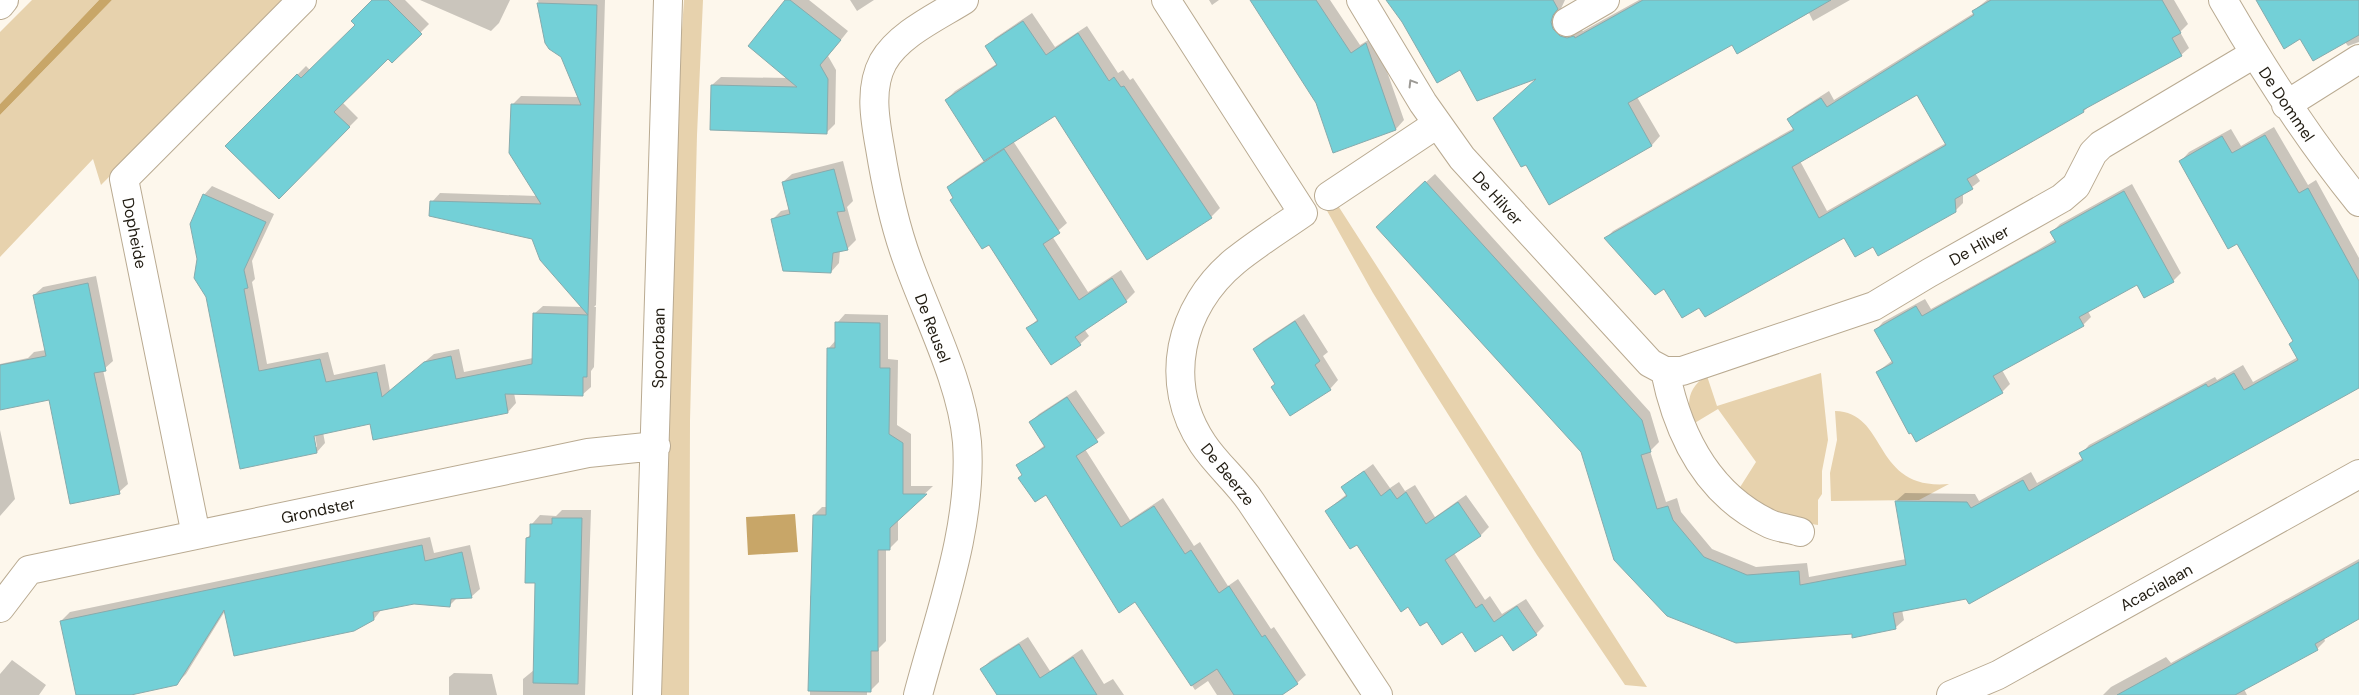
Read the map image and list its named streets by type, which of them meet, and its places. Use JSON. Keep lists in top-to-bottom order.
{
  "streets": {
    "street": [
      "De Dommel",
      "De Hilver",
      "Dopheide",
      "De Reusel",
      "Spoorbaan",
      "De Beerze",
      "Grondster",
      "Acacialaan"
    ]
  },
  "crossings": [
    ["De Dommel", "De Hilver"],
    ["Dopheide", "Grondster"],
    ["Spoorbaan", "Grondster"]
  ]
}
